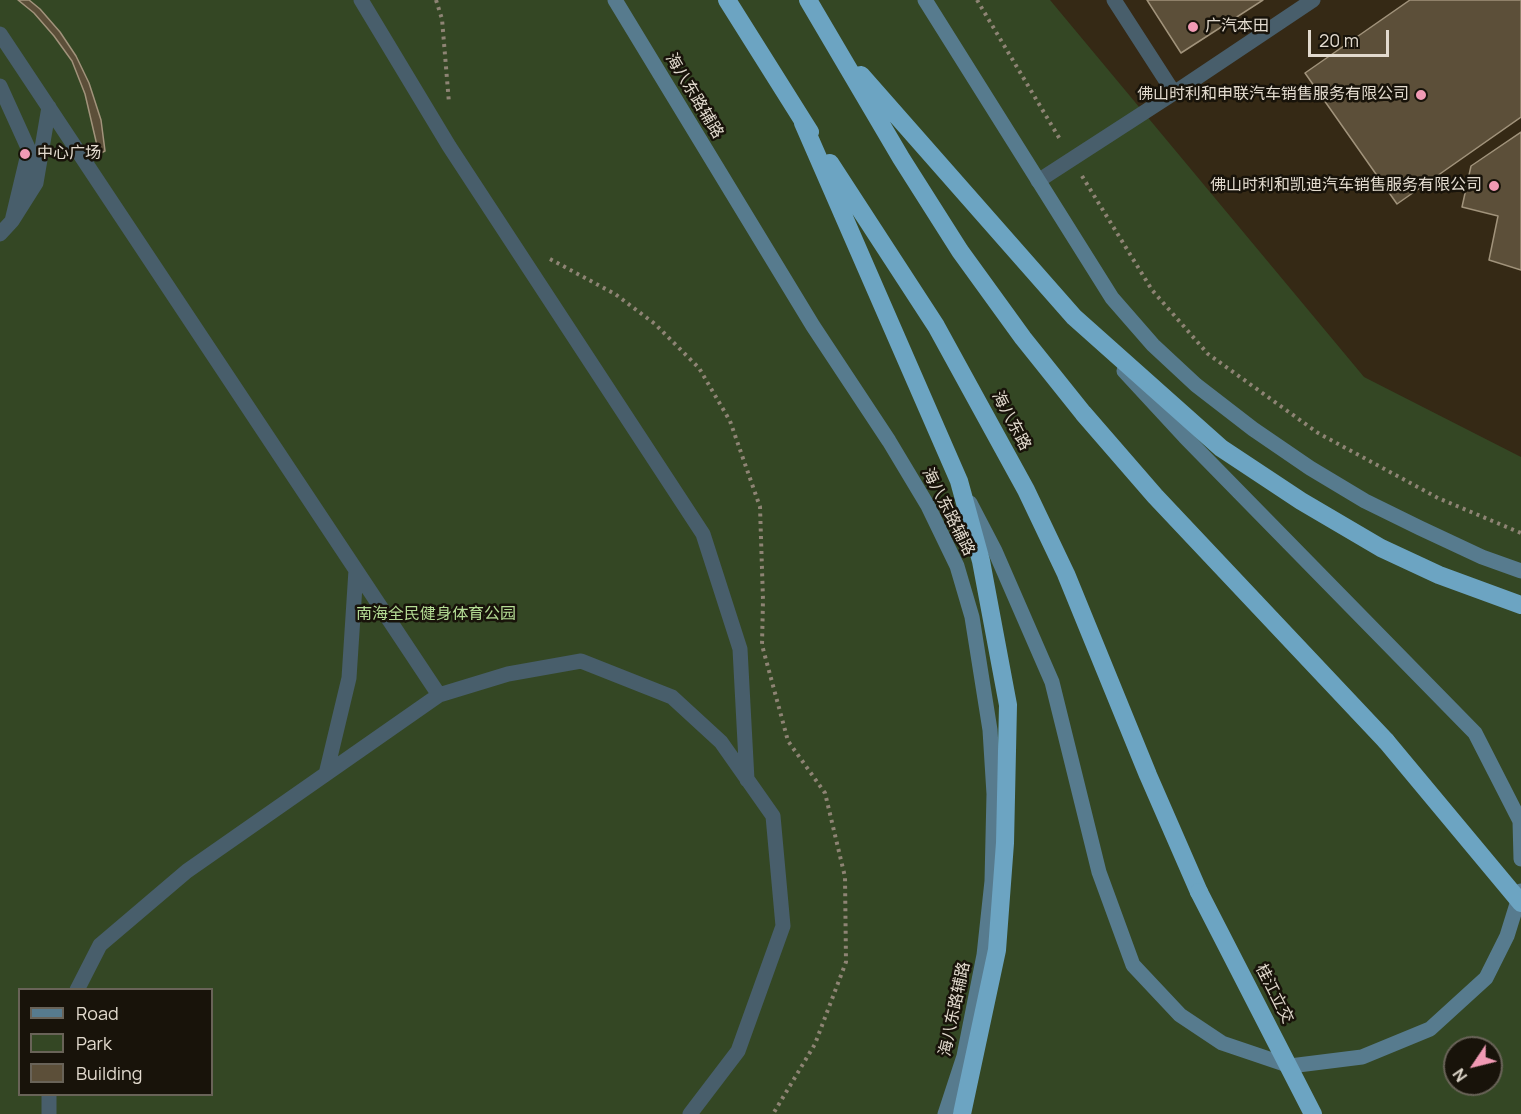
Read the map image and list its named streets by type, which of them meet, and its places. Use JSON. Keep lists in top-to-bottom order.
{
  "streets": {
    "highway": ["海八东路", "桂江立交"],
    "main road": ["海八东路辅路"]
  },
  "crossings": [
    ["海八东路", "桂江立交"]
  ],
  "parks": ["南海全民健身体育公园"],
  "places": [
    "广汽本田",
    "佛山时利和申联汽车销售服务有限公司",
    "中心广场",
    "佛山时利和凯迪汽车销售服务有限公司"
  ],
  "legend": ["Road", "Park", "Building"],
  "scale_bar": "20 m",
  "north": "bottom left"
}
